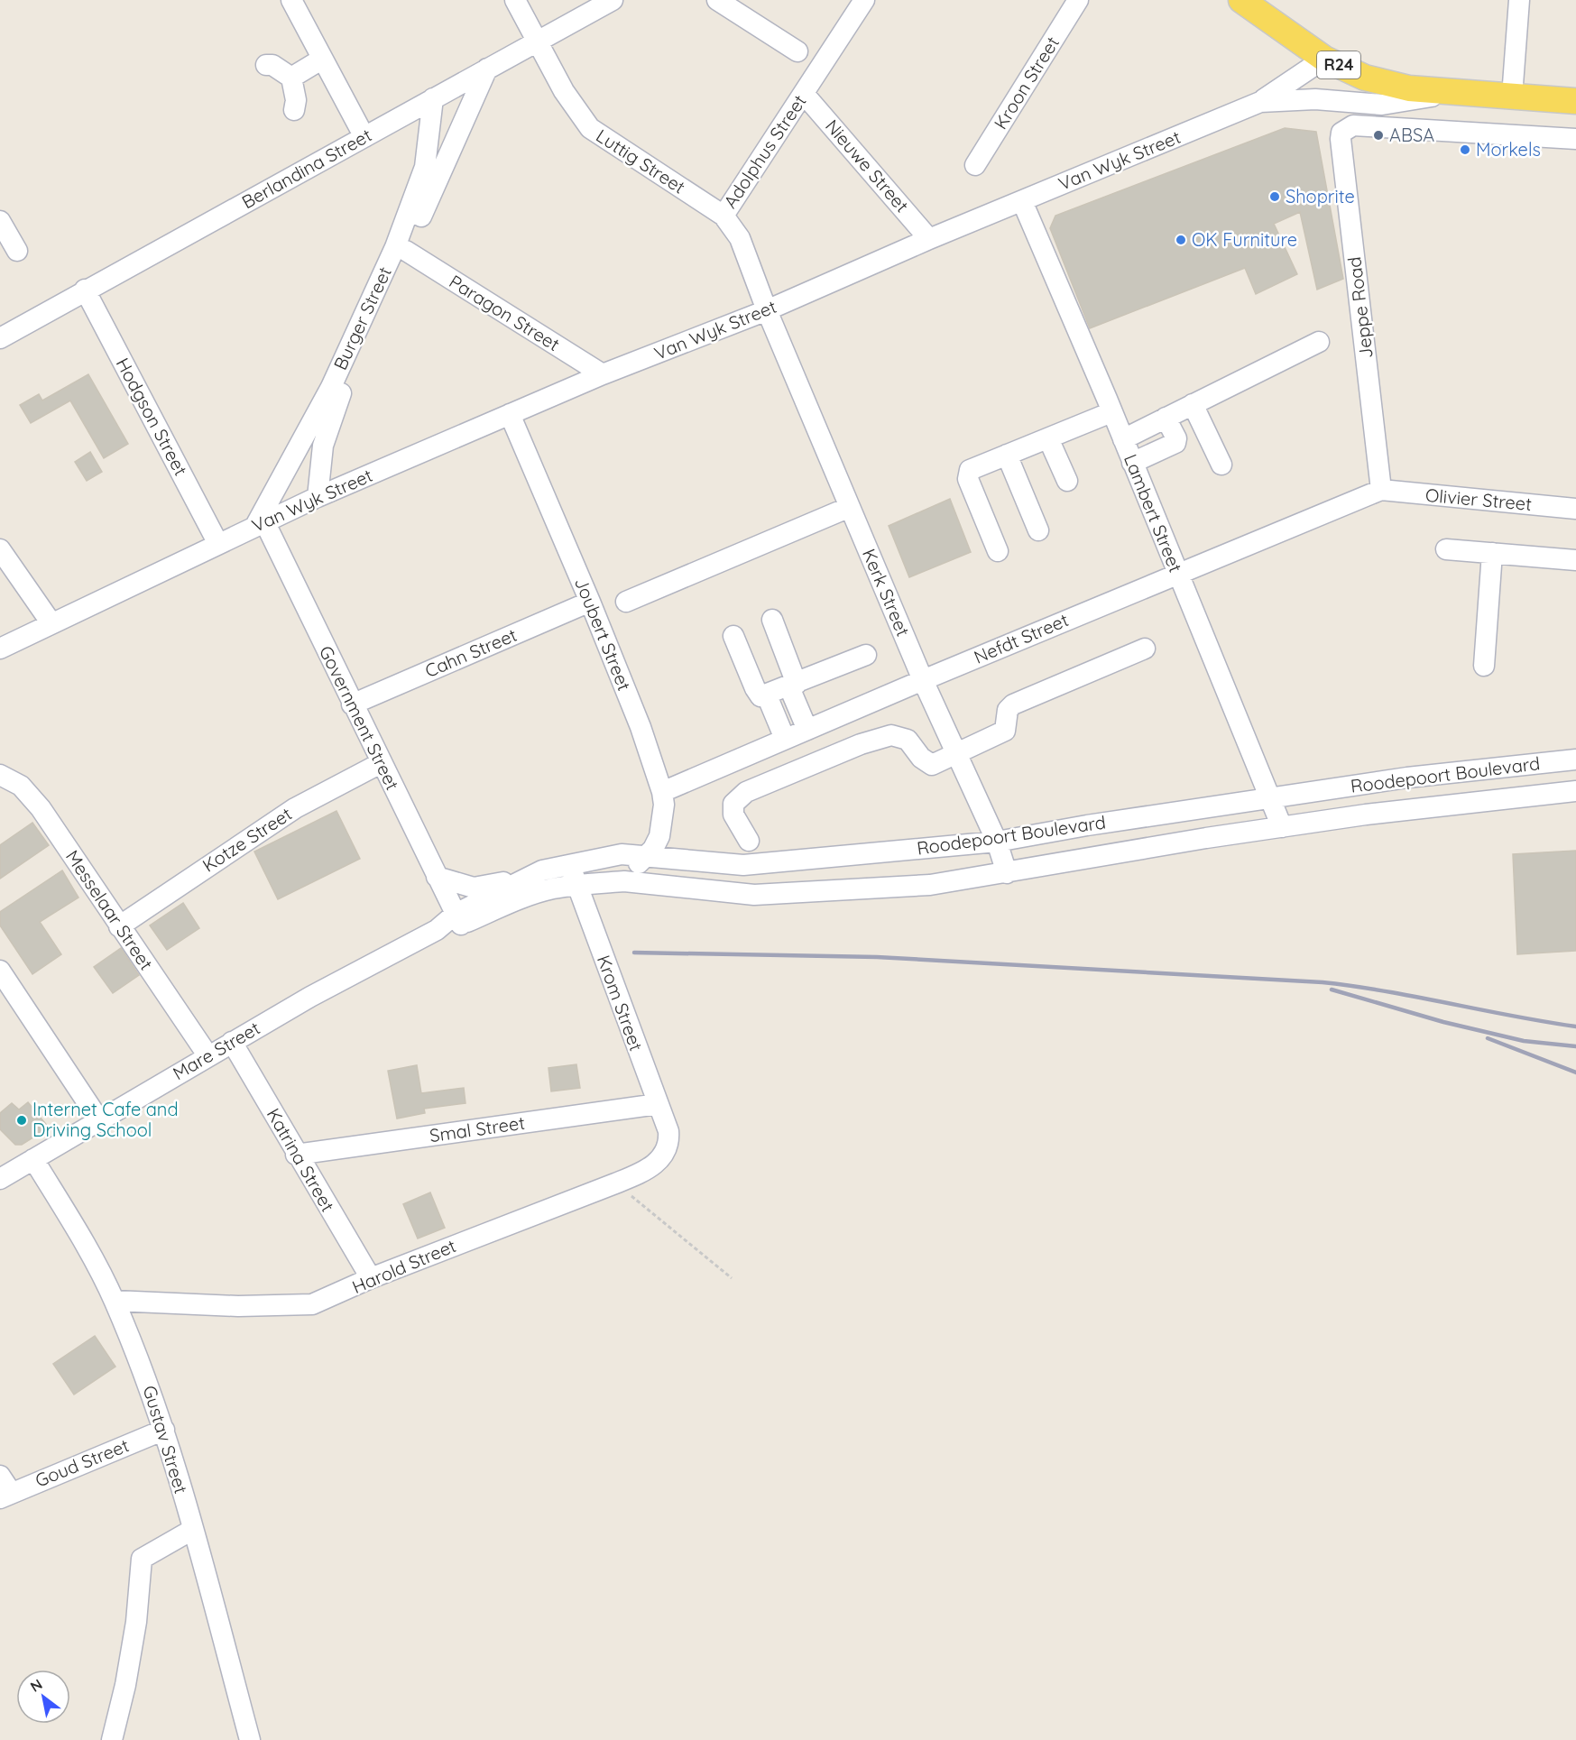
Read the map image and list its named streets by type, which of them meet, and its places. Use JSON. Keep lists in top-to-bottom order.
{
  "streets": {
    "main road": ["R24"],
    "street": [
      "Kroon Street",
      "Adolphus Street",
      "Van Wyk Street",
      "Luttig Street",
      "Nieuwe Street",
      "Berlandina Street",
      "Jeppe Road",
      "Paragon Street",
      "Burger Street",
      "Hodgson Street",
      "Olivier Street",
      "Lambert Street",
      "Kerk Street",
      "Joubert Street",
      "Nefdt Street",
      "Cahn Street",
      "Government Street",
      "Roodepoort Boulevard",
      "Kotze Street",
      "Messelaar Street",
      "Krom Street",
      "Mare Street",
      "Smal Street",
      "Katrina Street",
      "Harold Street",
      "Gustav Street",
      "Goud Street"
    ]
  },
  "crossings": [
    ["R24", "Van Wyk Street"],
    ["Adolphus Street", "Van Wyk Street"],
    ["Adolphus Street", "Luttig Street"],
    ["Adolphus Street", "Nieuwe Street"],
    ["Adolphus Street", "Kerk Street"],
    ["Van Wyk Street", "Nieuwe Street"],
    ["Van Wyk Street", "Paragon Street"],
    ["Van Wyk Street", "Burger Street"],
    ["Van Wyk Street", "Hodgson Street"],
    ["Van Wyk Street", "Lambert Street"],
    ["Van Wyk Street", "Kerk Street"],
    ["Van Wyk Street", "Joubert Street"],
    ["Van Wyk Street", "Government Street"],
    ["Luttig Street", "Berlandina Street"],
    ["Berlandina Street", "Burger Street"],
    ["Berlandina Street", "Hodgson Street"],
    ["Jeppe Road", "Olivier Street"],
    ["Jeppe Road", "Nefdt Street"],
    ["Paragon Street", "Burger Street"],
    ["Burger Street", "Government Street"],
    ["Olivier Street", "Nefdt Street"],
    ["Lambert Street", "Nefdt Street"],
    ["Lambert Street", "Roodepoort Boulevard"],
    ["Kerk Street", "Nefdt Street"],
    ["Kerk Street", "Roodepoort Boulevard"],
    ["Joubert Street", "Nefdt Street"],
    ["Joubert Street", "Cahn Street"],
    ["Joubert Street", "Roodepoort Boulevard"],
    ["Cahn Street", "Government Street"],
    ["Government Street", "Roodepoort Boulevard"],
    ["Government Street", "Kotze Street"],
    ["Government Street", "Mare Street"],
    ["Roodepoort Boulevard", "Krom Street"],
    ["Roodepoort Boulevard", "Mare Street"],
    ["Kotze Street", "Messelaar Street"],
    ["Messelaar Street", "Mare Street"],
    ["Krom Street", "Smal Street"],
    ["Krom Street", "Harold Street"],
    ["Mare Street", "Katrina Street"],
    ["Mare Street", "Gustav Street"],
    ["Smal Street", "Katrina Street"],
    ["Katrina Street", "Harold Street"],
    ["Harold Street", "Gustav Street"],
    ["Gustav Street", "Goud Street"]
  ],
  "places": [
    "ABSA",
    "Morkels",
    "Shoprite",
    "OK Furniture",
    "Internet Cafe and Driving School"
  ],
  "north": "top left"
}
